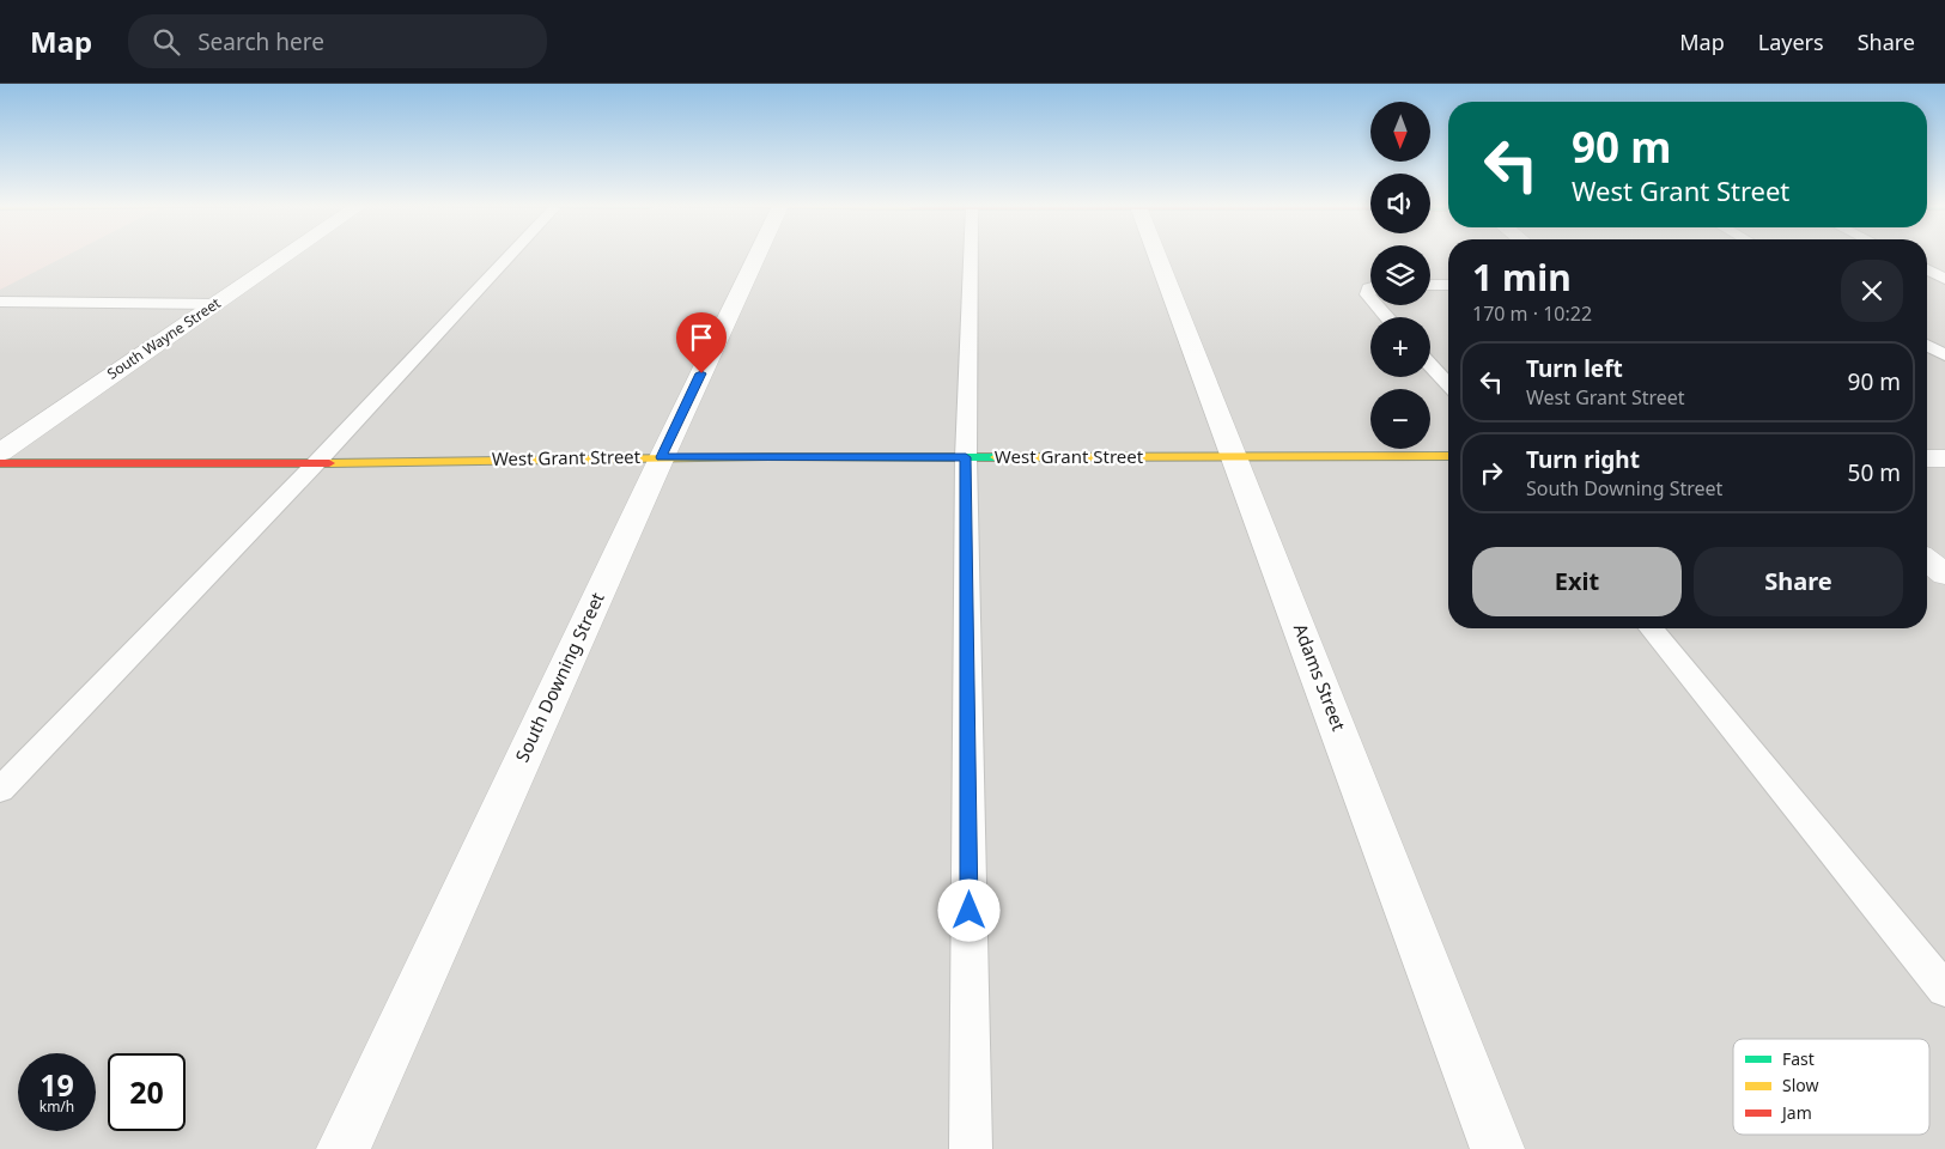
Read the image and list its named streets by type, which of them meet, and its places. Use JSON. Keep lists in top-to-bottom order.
{
  "streets": {
    "street": [
      "South Wayne Street",
      "West Grant Street",
      "South Downing Street",
      "Adams Street"
    ]
  },
  "crossings": [
    ["West Grant Street", "South Downing Street"],
    ["West Grant Street", "Adams Street"]
  ],
  "legend": ["Fast", "Slow", "Jam"],
  "north": "bottom",
  "page": {
    "header": "Map",
    "search": "Search here",
    "nav": ["Map", "Layers", "Share"],
    "map_buttons": ["+", "−"],
    "turn": ["90 m", "West Grant Street"],
    "heading": ["1 min", "170 m · 10:22"],
    "list": [
      {
        "name": "Turn left",
        "note": "West Grant Street",
        "value": "90 m"
      },
      {
        "name": "Turn right",
        "note": "South Downing Street",
        "value": "50 m"
      }
    ],
    "buttons": ["Exit", "Share"],
    "speed": "19 km/h",
    "limit": "20"
  }
}
